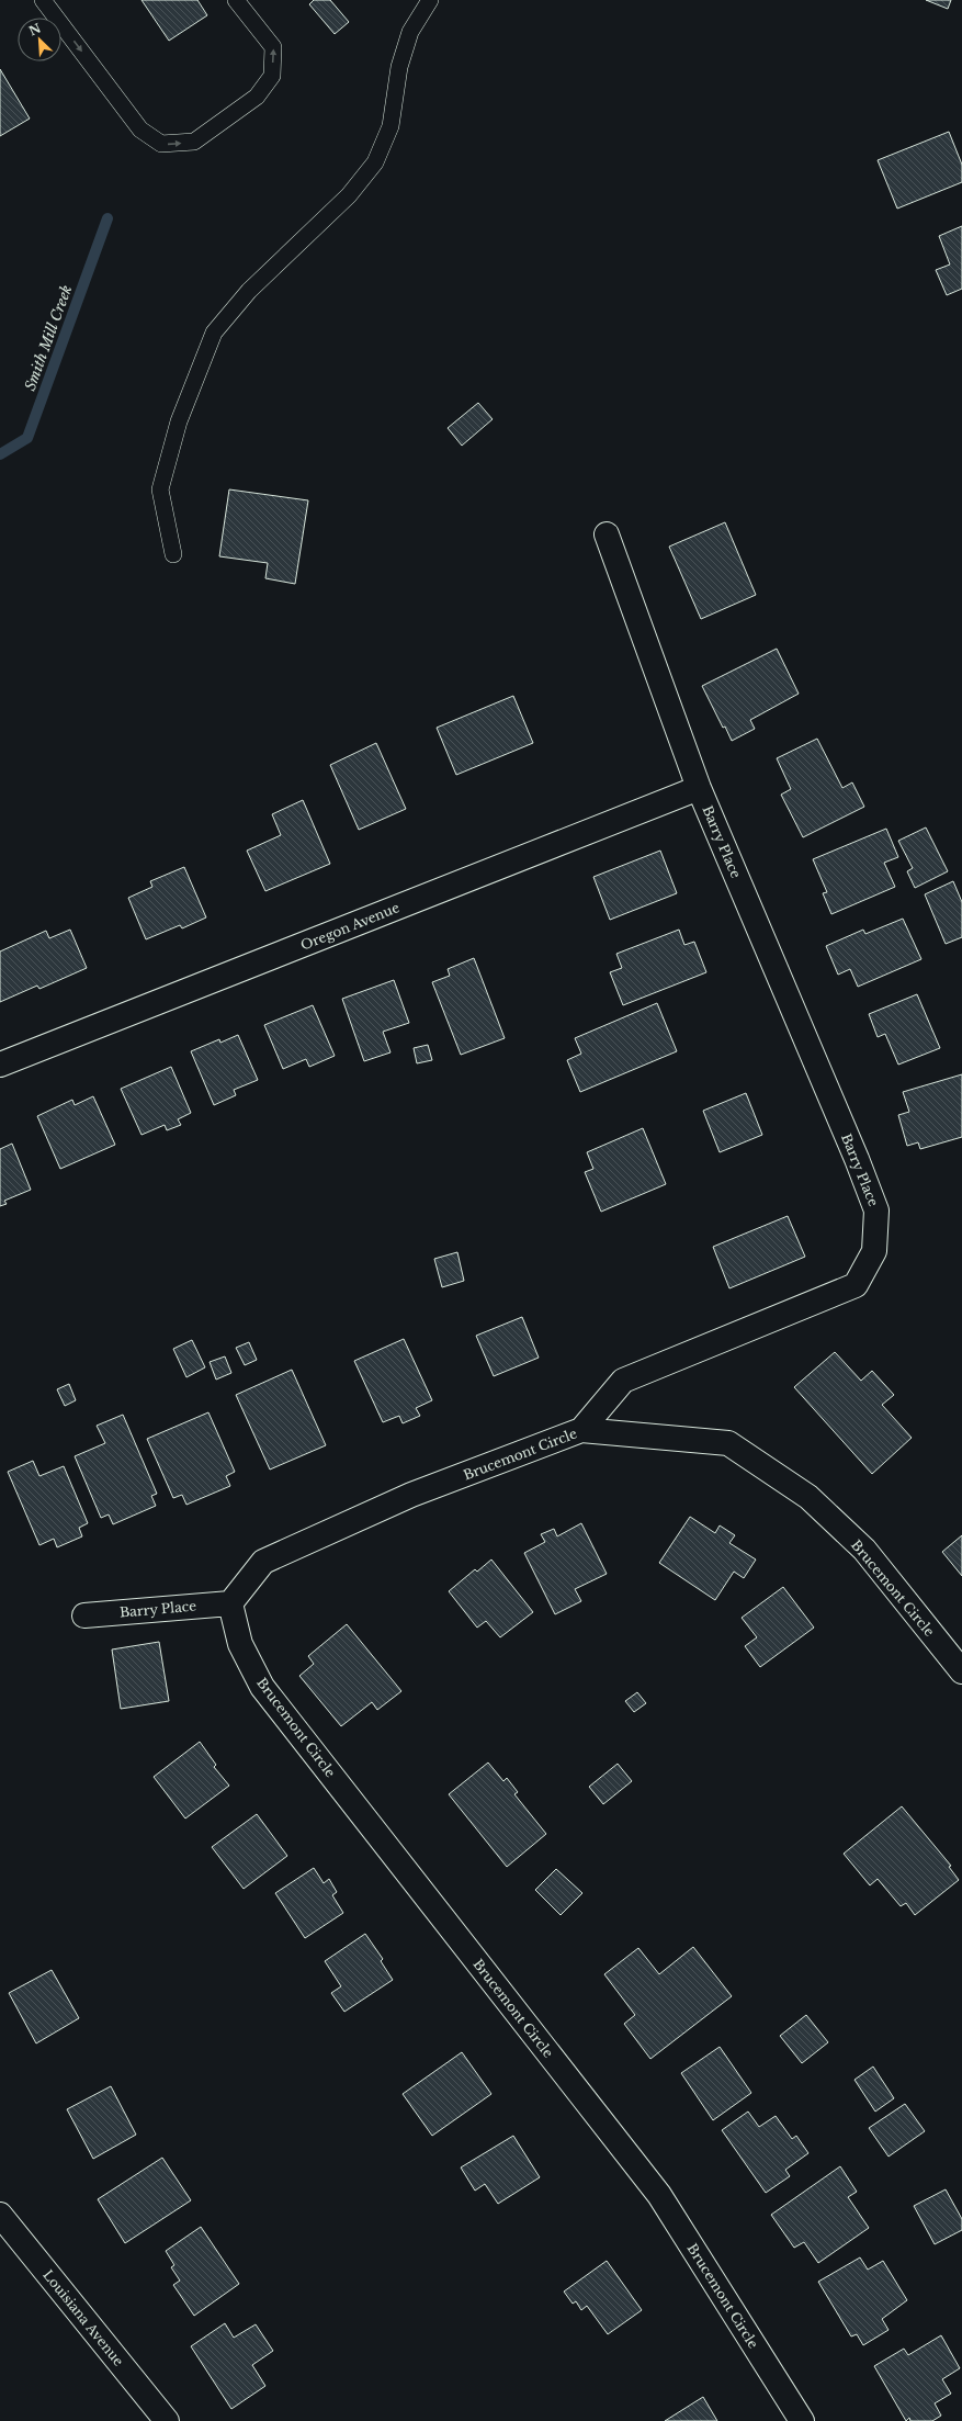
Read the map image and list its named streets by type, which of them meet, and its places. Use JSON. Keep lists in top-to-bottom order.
{
  "streets": {
    "street": [
      "Barry Place",
      "Oregon Avenue",
      "Brucemont Circle",
      "Louisiana Avenue"
    ]
  },
  "crossings": [
    ["Barry Place", "Oregon Avenue"],
    ["Barry Place", "Brucemont Circle"]
  ],
  "water": ["Smith Mill Creek"],
  "north": "top left"
}
